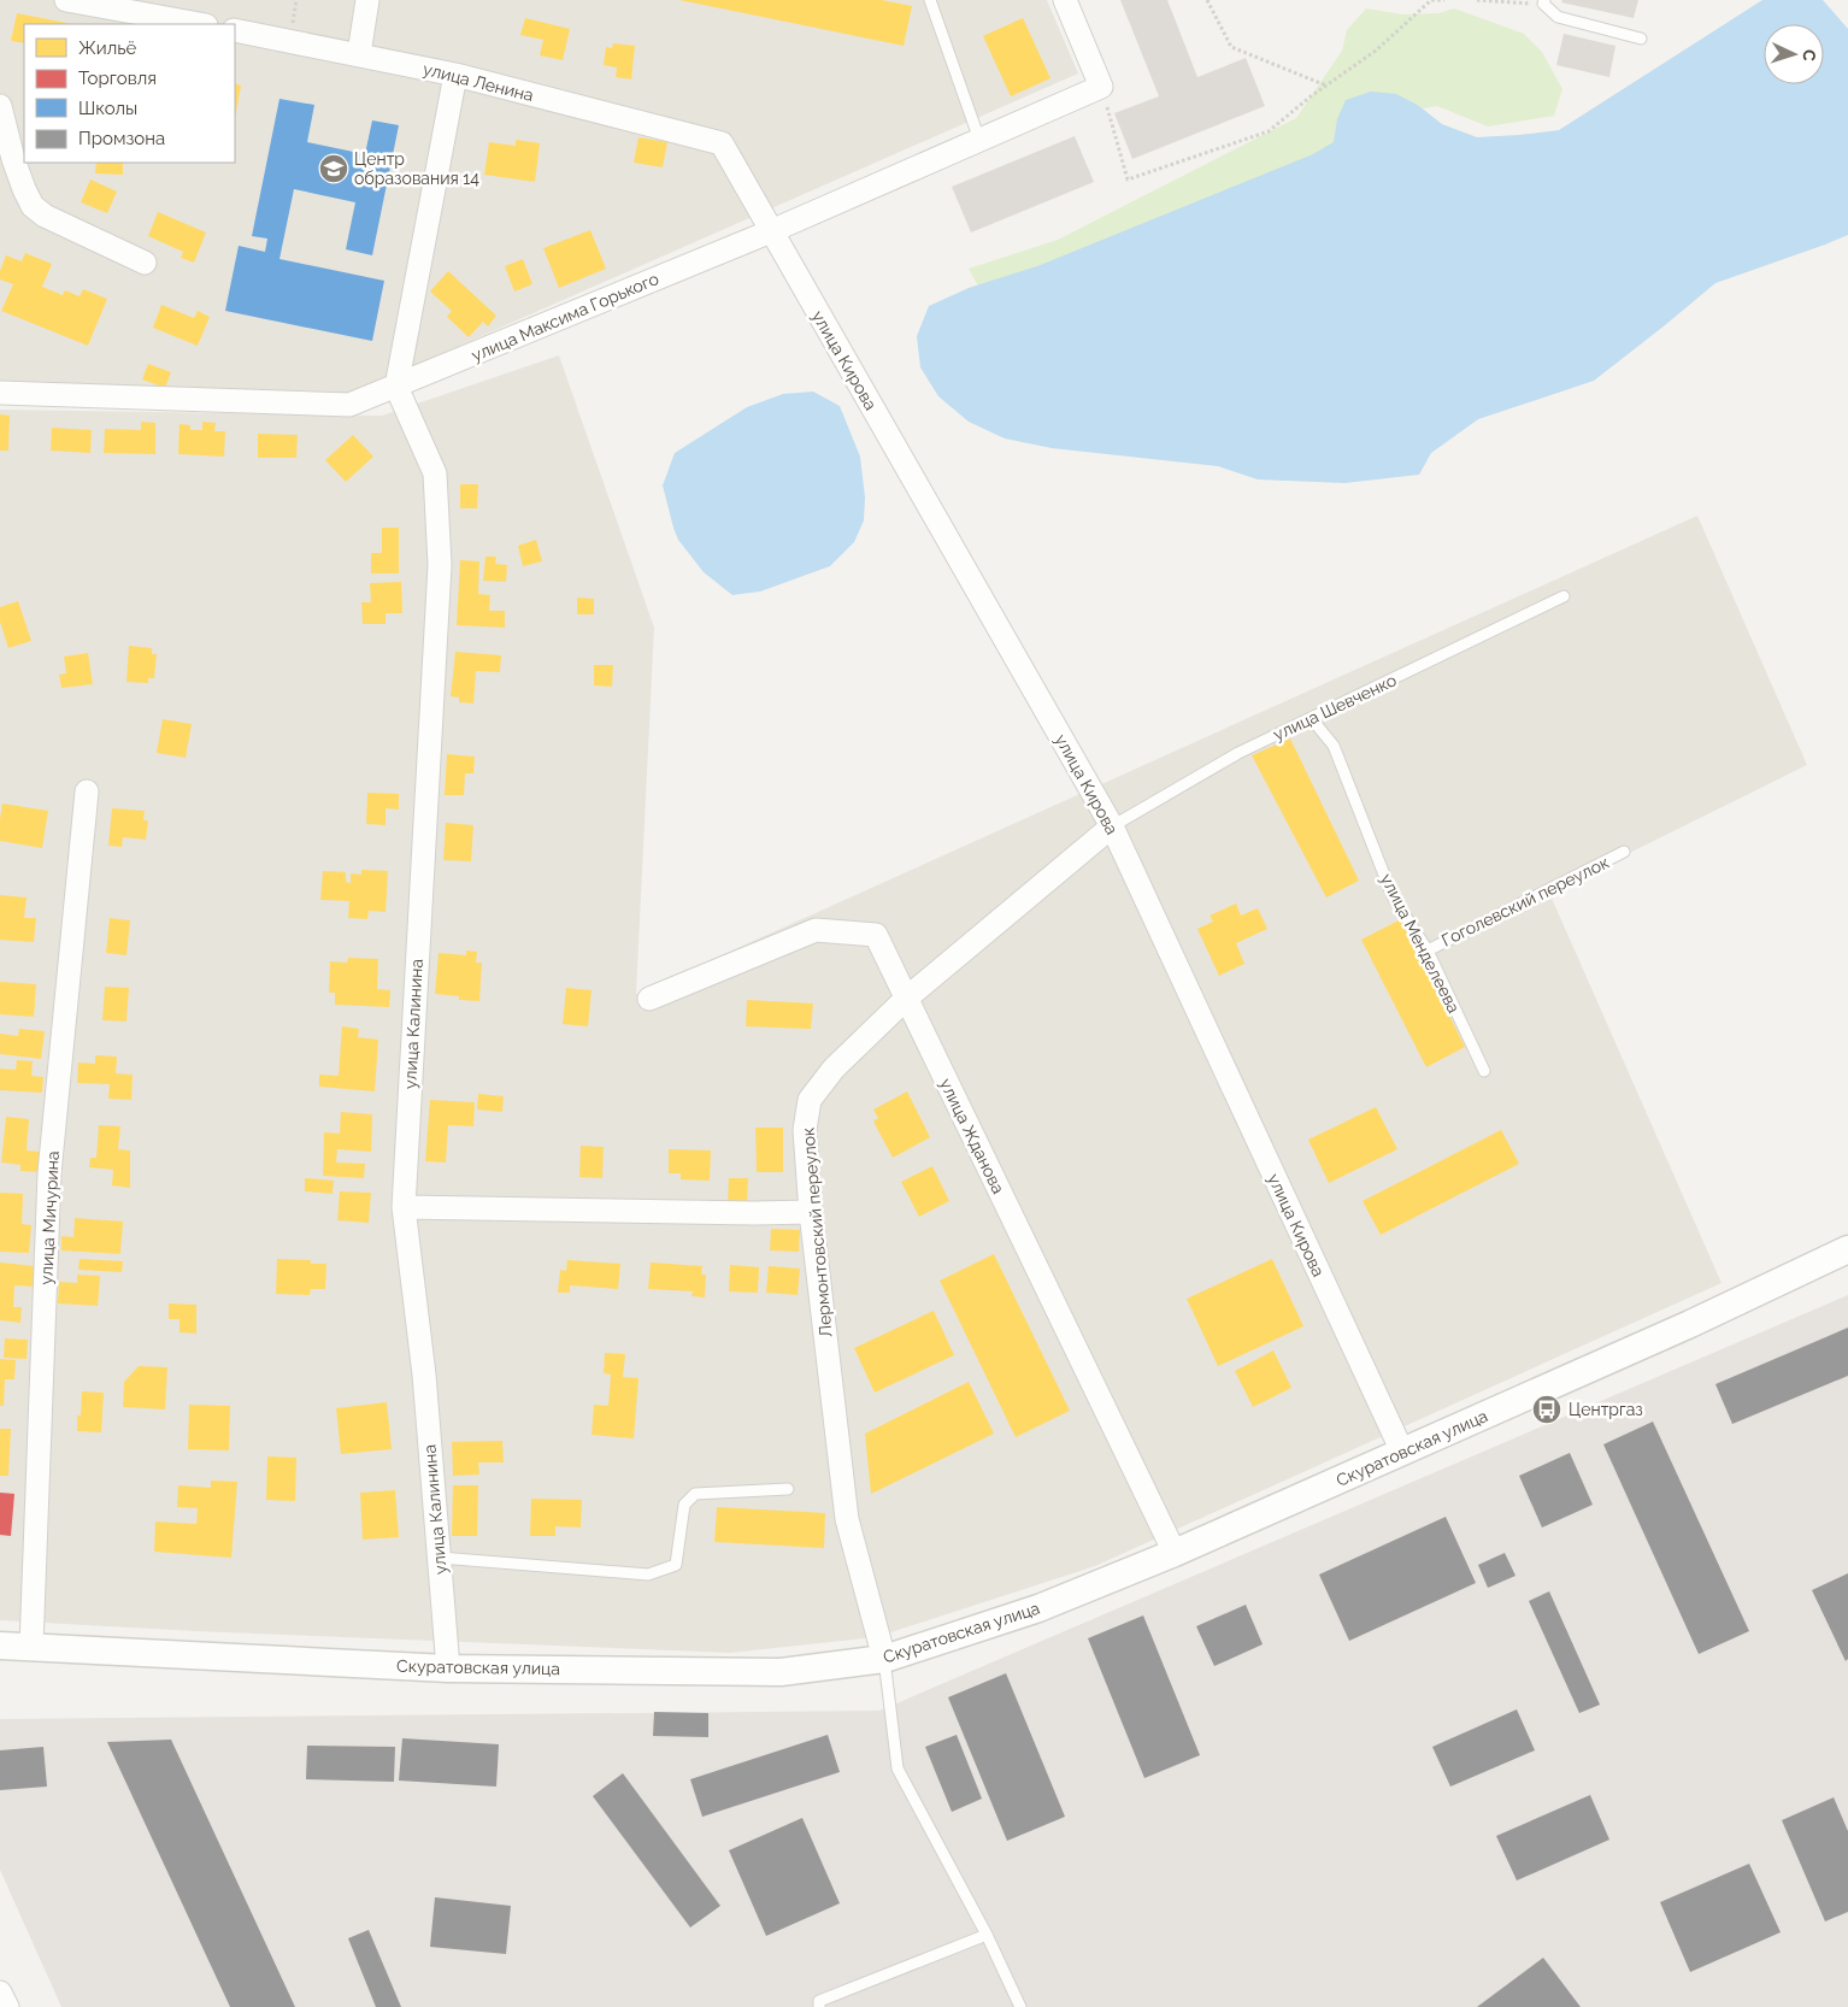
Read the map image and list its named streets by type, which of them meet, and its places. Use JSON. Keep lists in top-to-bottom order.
{
  "streets": {
    "street": [
      "улица Ленина",
      "улица Максима Горького",
      "улица Кирова",
      "улица Калинина",
      "улица Жданова",
      "улица Мичурина",
      "Лермонтовский переулок",
      "Скуратовская улица"
    ],
    "lane": ["улица Шевченко", "Гоголевский переулок", "улица Менделеева"]
  },
  "crossings": [
    ["улица Ленина", "улица Кирова"],
    ["улица Максима Горького", "улица Кирова"],
    ["улица Максима Горького", "улица Калинина"],
    ["улица Кирова", "улица Шевченко"],
    ["улица Кирова", "Лермонтовский переулок"],
    ["улица Кирова", "Скуратовская улица"],
    ["улица Шевченко", "улица Менделеева"],
    ["улица Шевченко", "Лермонтовский переулок"],
    ["Гоголевский переулок", "улица Менделеева"],
    ["улица Калинина", "Скуратовская улица"],
    ["улица Жданова", "Лермонтовский переулок"],
    ["улица Жданова", "Скуратовская улица"],
    ["улица Мичурина", "Скуратовская улица"],
    ["Лермонтовский переулок", "Скуратовская улица"]
  ],
  "places": {
    "school or university": ["Центр образования 14"],
    "bus stop": ["Центргаз"]
  },
  "legend": [
    "Жильё",
    "Торговля",
    "Школы",
    "Промзона"
  ],
  "north": "right"
}
